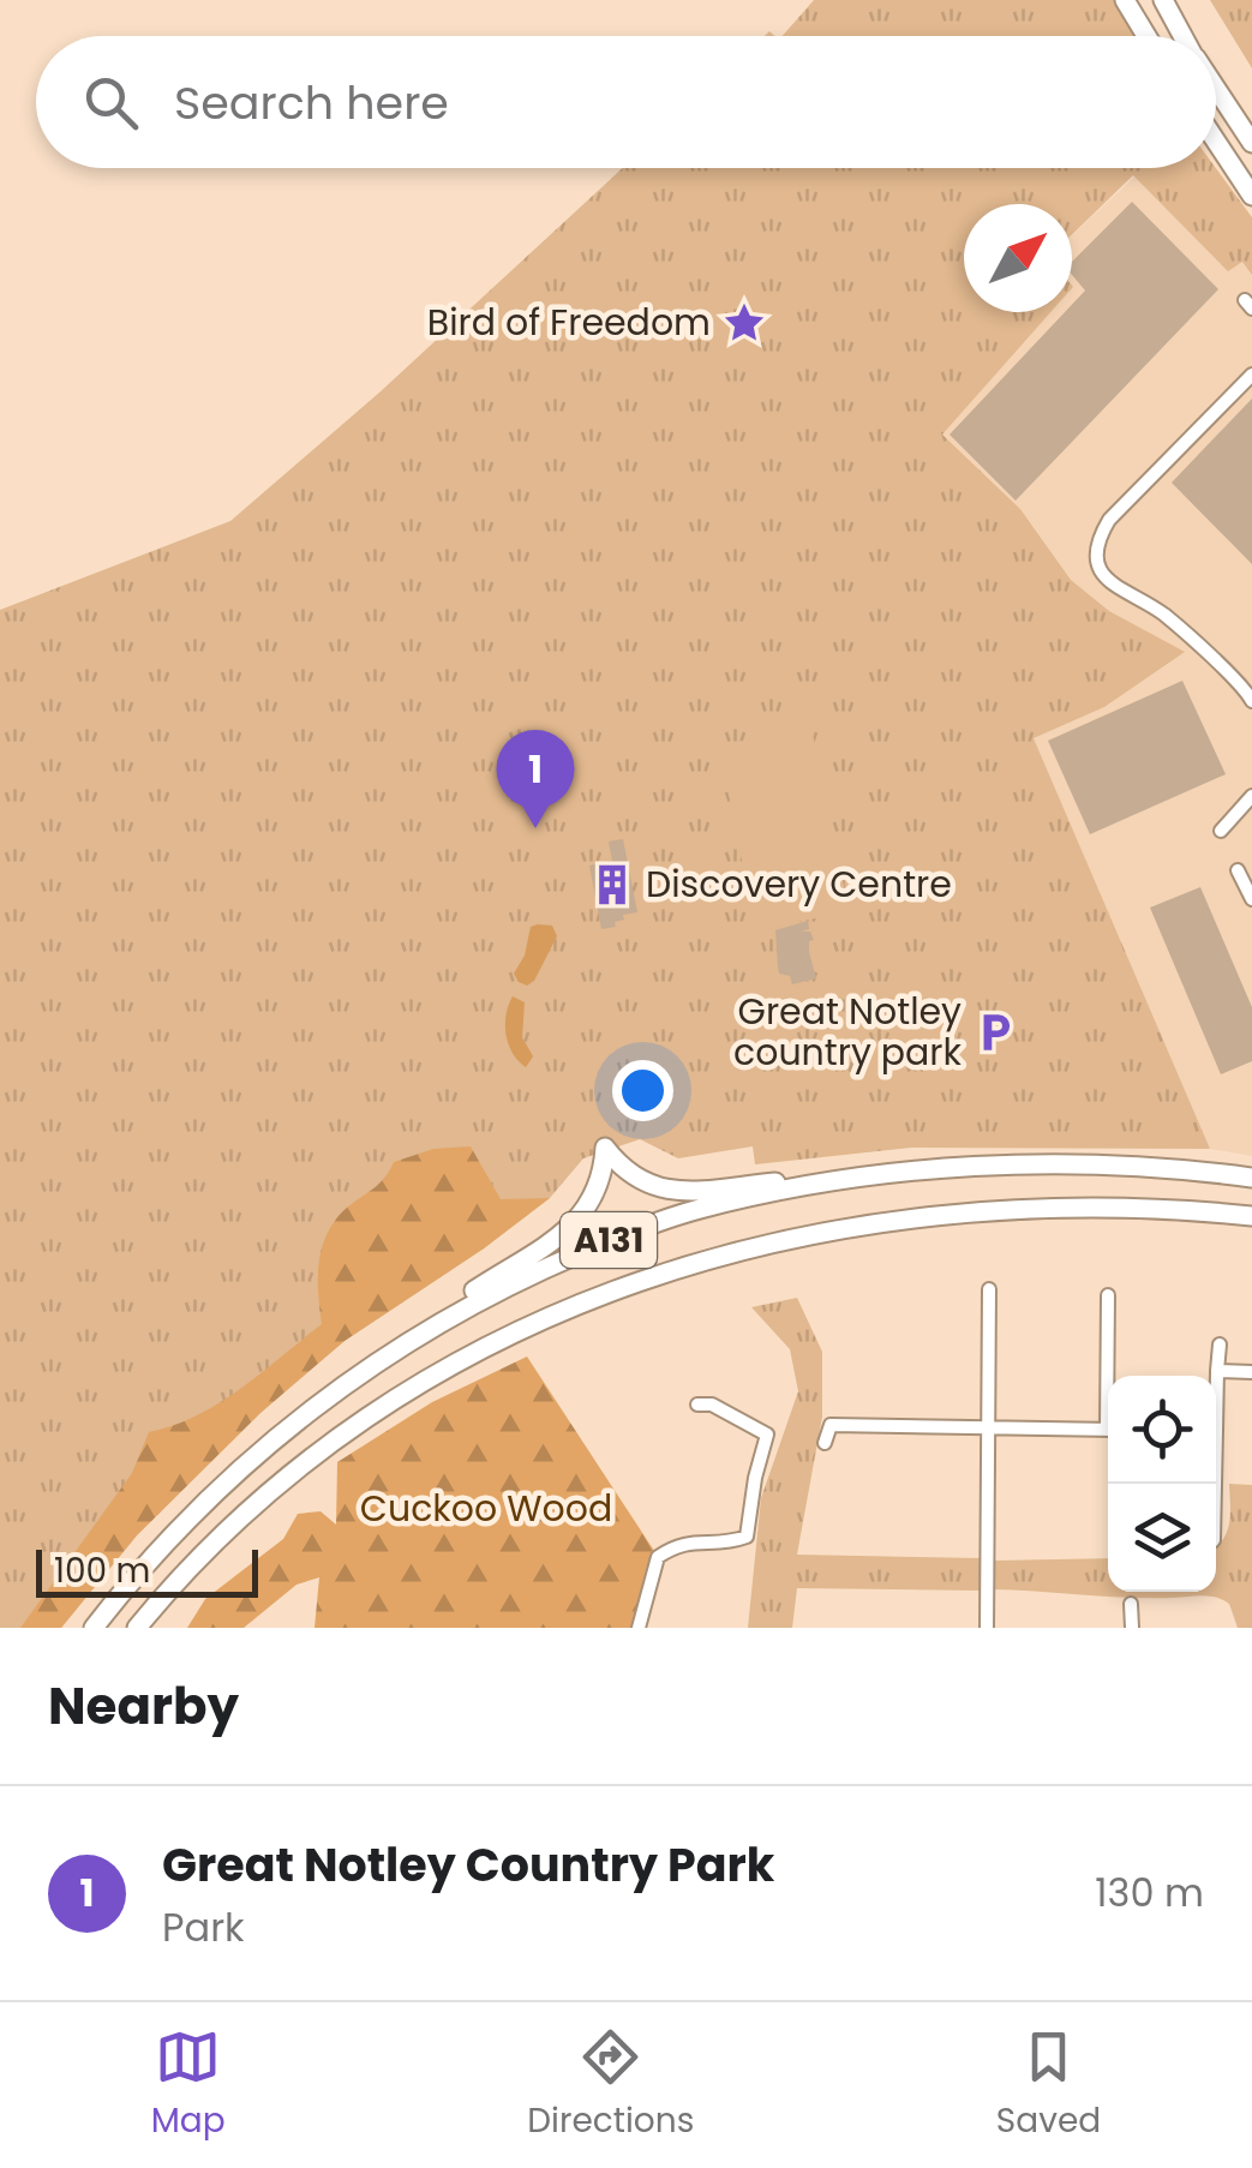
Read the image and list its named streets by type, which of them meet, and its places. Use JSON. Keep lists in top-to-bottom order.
{
  "streets": {
    "highway": ["A131"]
  },
  "parks": ["Cuckoo Wood"],
  "places": {
    "place": ["Bird of Freedom"],
    "building": ["Discovery Centre"],
    "parking": ["Great Notley country park"]
  },
  "scale_bar": "100 m",
  "north": "top right",
  "page": {
    "search": "Search here",
    "pins": "1",
    "scale": "100 m",
    "heading": "Nearby",
    "list": [
      {
        "mark": "1",
        "name": "Great Notley Country Park",
        "note": "Park",
        "value": "130 m"
      }
    ],
    "nav": ["Map", "Directions", "Saved"]
  }
}
